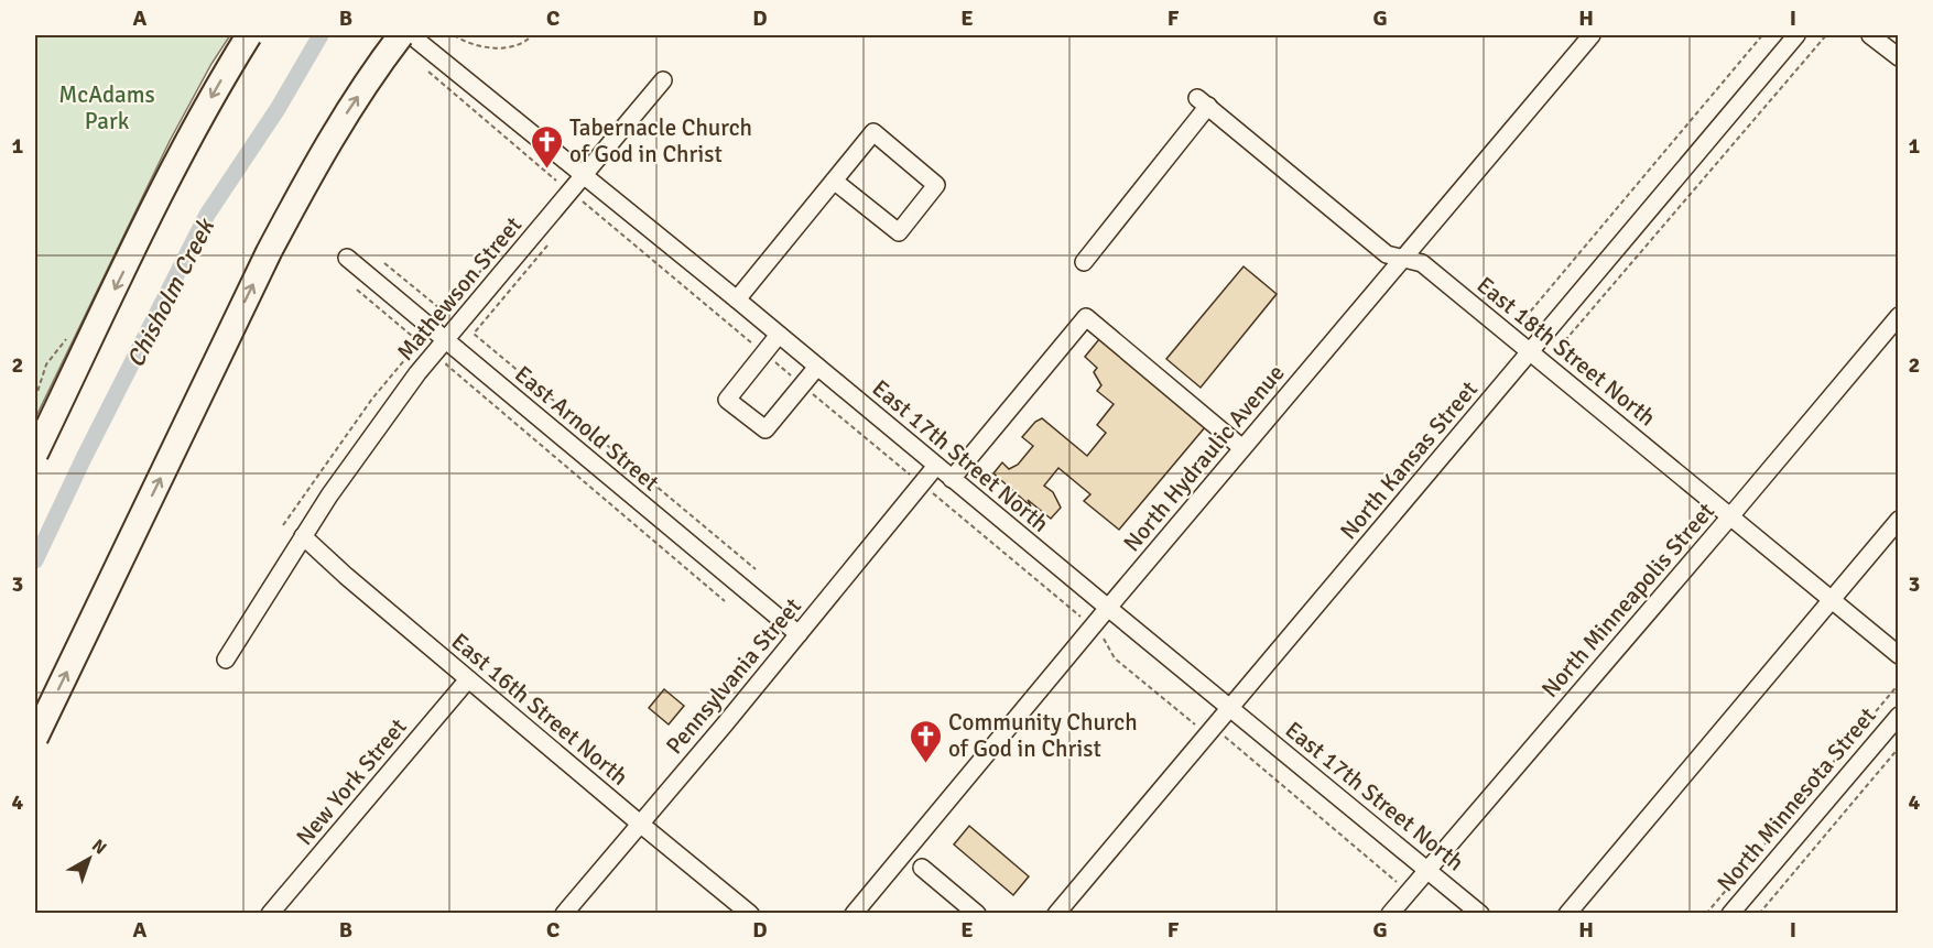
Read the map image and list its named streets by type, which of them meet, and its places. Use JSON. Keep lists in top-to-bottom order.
{
  "streets": {
    "street": [
      "Mathewson Street",
      "East 18th Street North",
      "East Arnold Street",
      "East 17th Street North",
      "North Hydraulic Avenue",
      "North Kansas Street",
      "North Minneapolis Street",
      "Pennsylvania Street",
      "East 16th Street North",
      "New York Street",
      "North Minnesota Street"
    ]
  },
  "crossings": [
    ["Mathewson Street", "East Arnold Street"],
    ["Mathewson Street", "East 17th Street North"],
    ["Mathewson Street", "East 16th Street North"],
    ["East 18th Street North", "North Hydraulic Avenue"],
    ["East 18th Street North", "North Kansas Street"],
    ["East 18th Street North", "North Minneapolis Street"],
    ["East Arnold Street", "Pennsylvania Street"],
    ["East 17th Street North", "North Hydraulic Avenue"],
    ["East 17th Street North", "North Kansas Street"],
    ["East 17th Street North", "North Minneapolis Street"],
    ["East 17th Street North", "Pennsylvania Street"],
    ["Pennsylvania Street", "East 16th Street North"],
    ["East 16th Street North", "New York Street"]
  ],
  "water": ["Chisholm Creek"],
  "parks": ["McAdams Park"],
  "places": {
    "church": ["Tabernacle Church of God in Christ", "Community Church of God in Christ"]
  },
  "north": "top right",
  "grid": {
    "columns": [
      "A",
      "B",
      "C",
      "D",
      "E",
      "F",
      "G",
      "H",
      "I"
    ],
    "rows": [
      "1",
      "2",
      "3",
      "4"
    ]
  }
}
